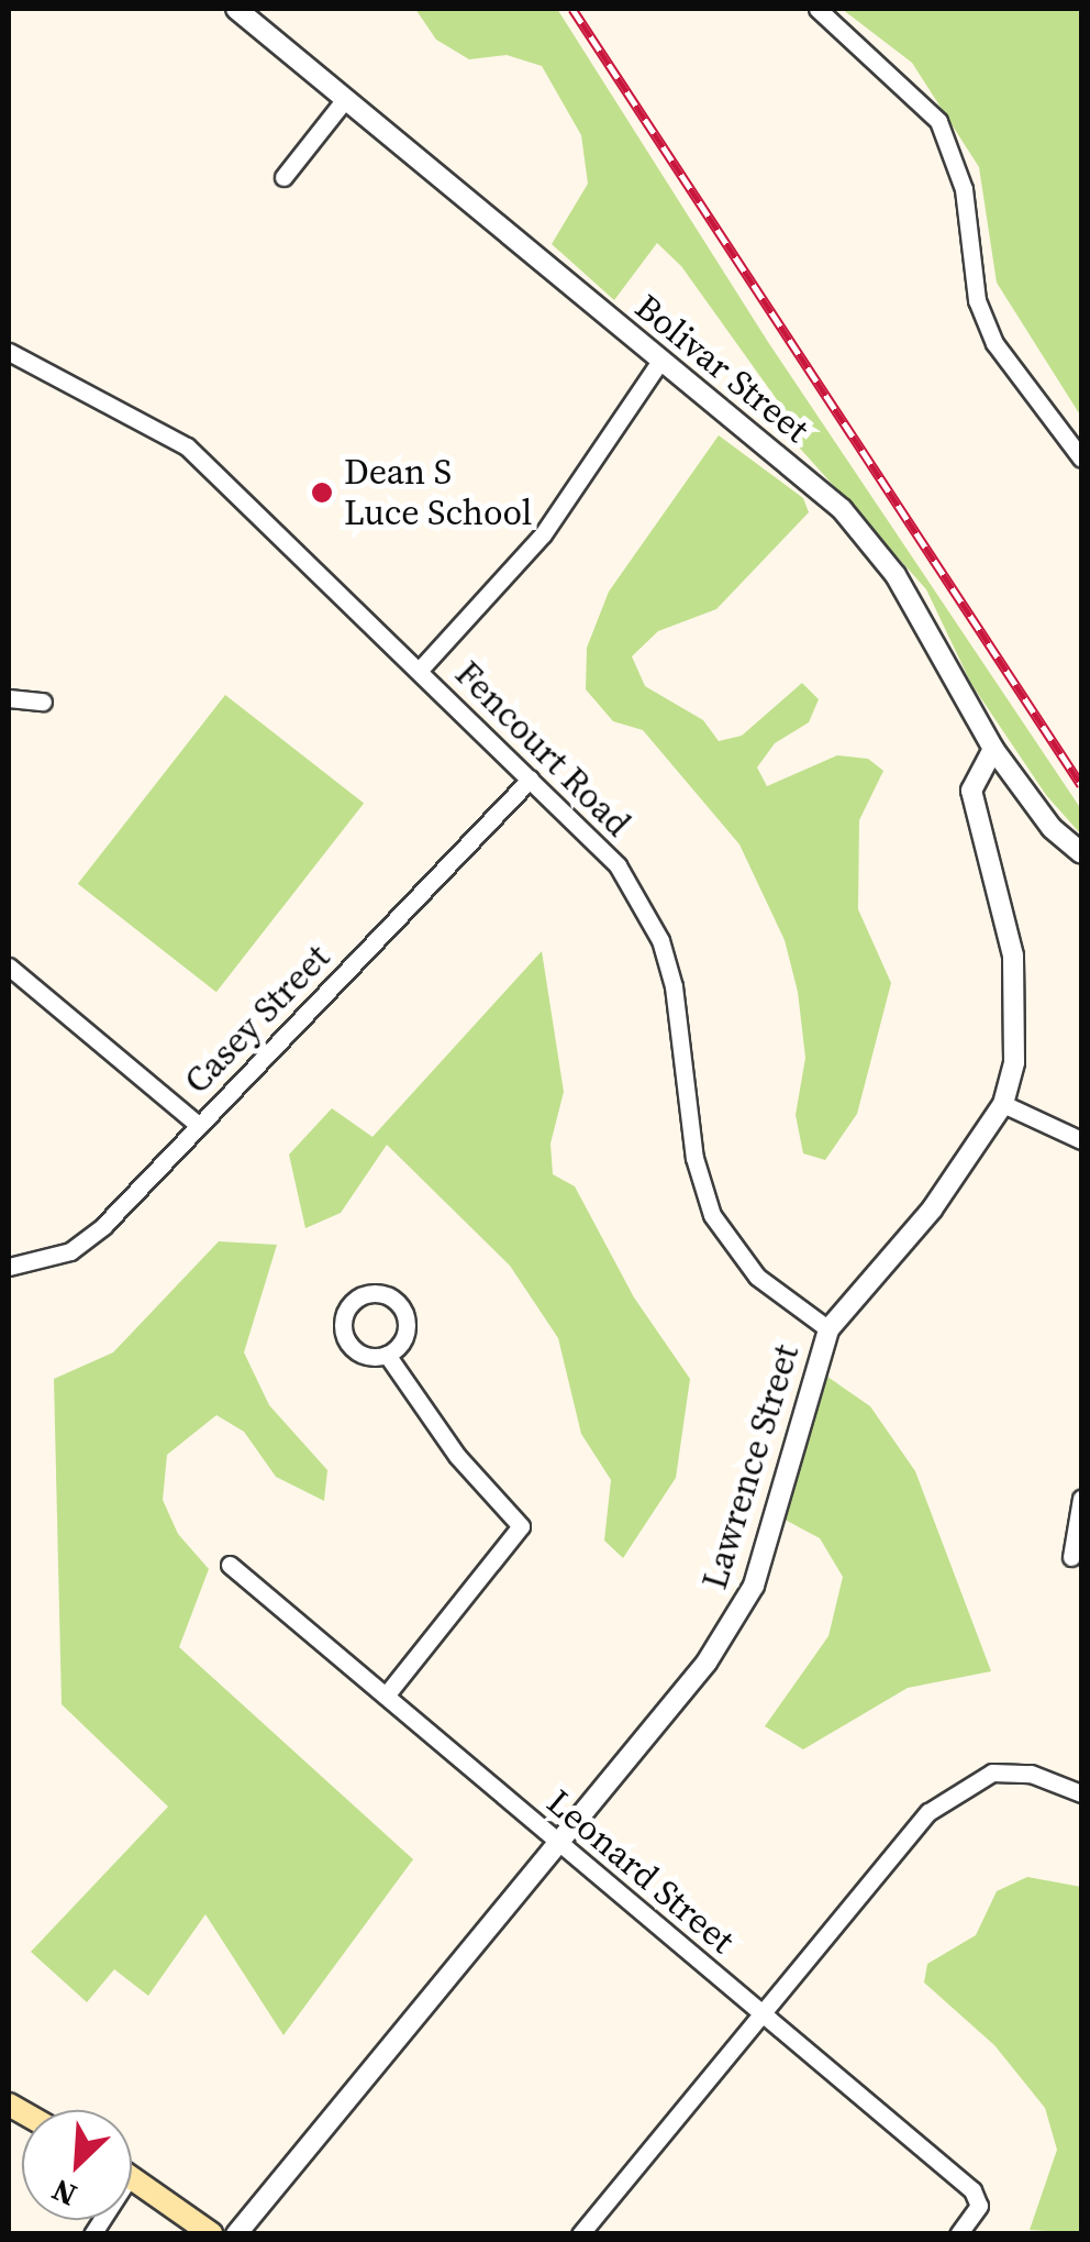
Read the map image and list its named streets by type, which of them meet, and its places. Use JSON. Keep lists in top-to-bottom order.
{
  "streets": {
    "street": [
      "Bolivar Street",
      "Fencourt Road",
      "Casey Street",
      "Lawrence Street",
      "Leonard Street"
    ]
  },
  "crossings": [
    ["Bolivar Street", "Lawrence Street"],
    ["Fencourt Road", "Casey Street"],
    ["Fencourt Road", "Lawrence Street"],
    ["Lawrence Street", "Leonard Street"]
  ],
  "places": ["Dean S Luce School"],
  "north": "bottom left"
}
